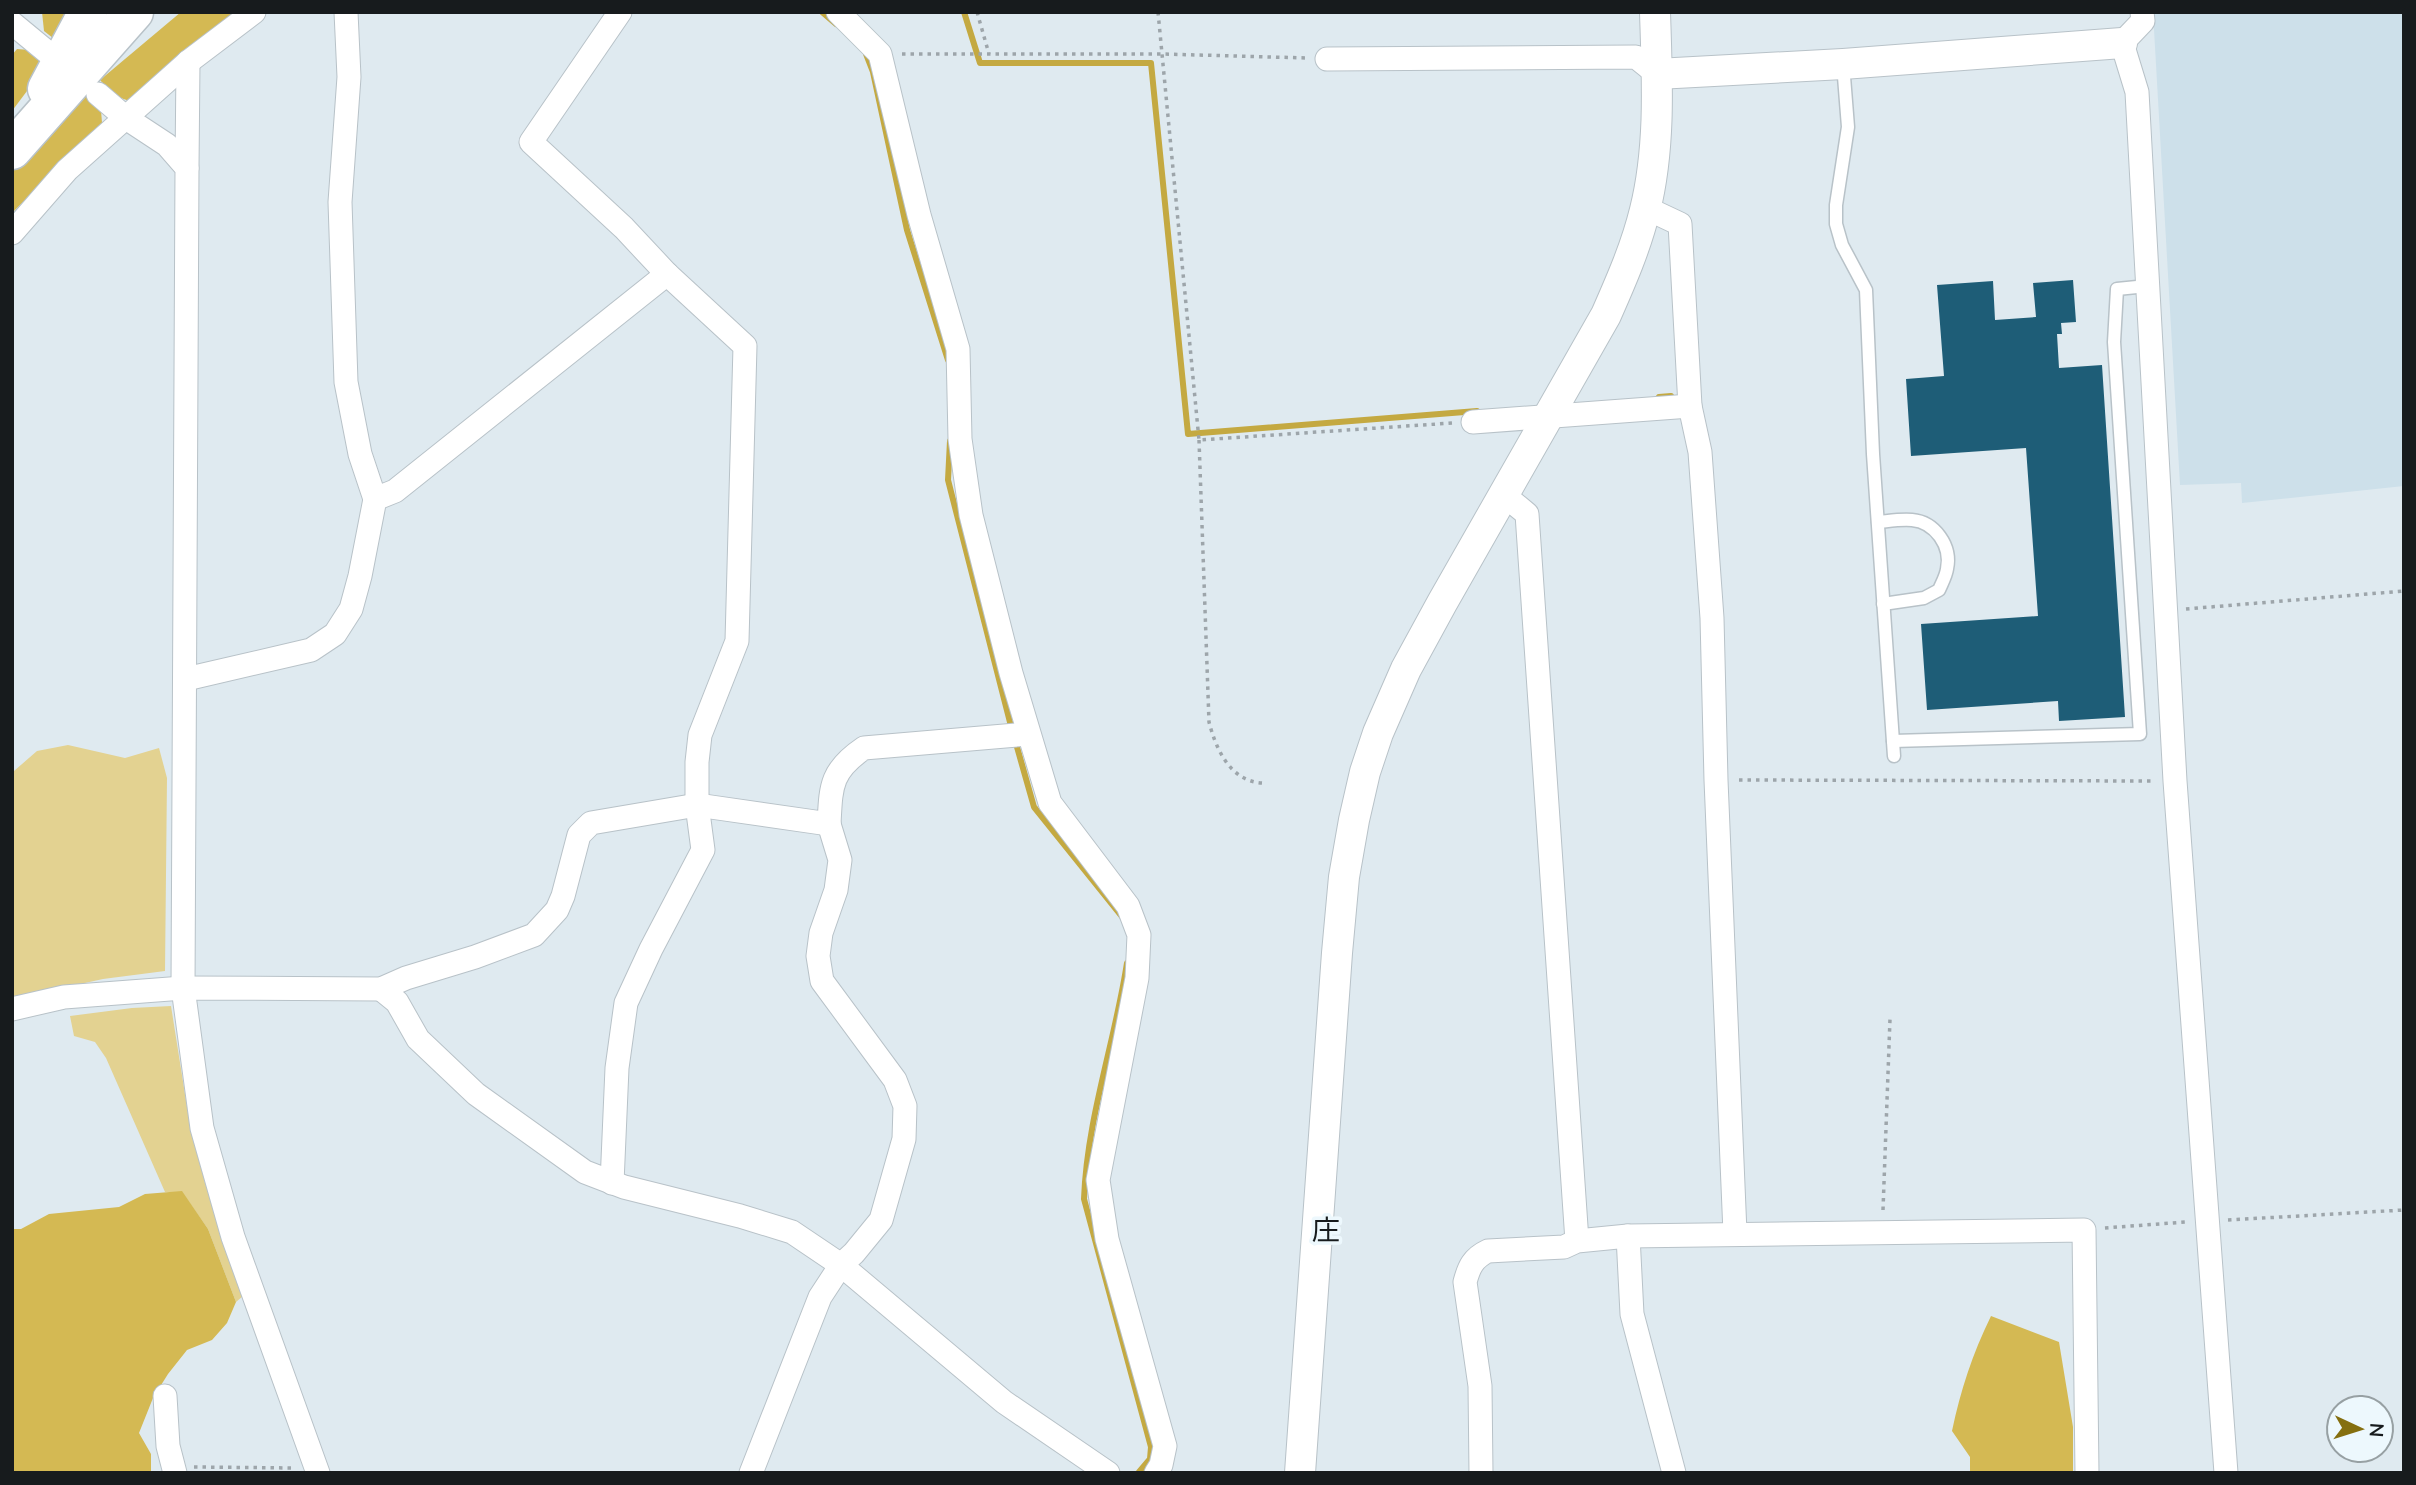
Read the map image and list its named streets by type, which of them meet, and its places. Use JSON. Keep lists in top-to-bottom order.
{
  "districts": ["庄"],
  "north": "right"
}
